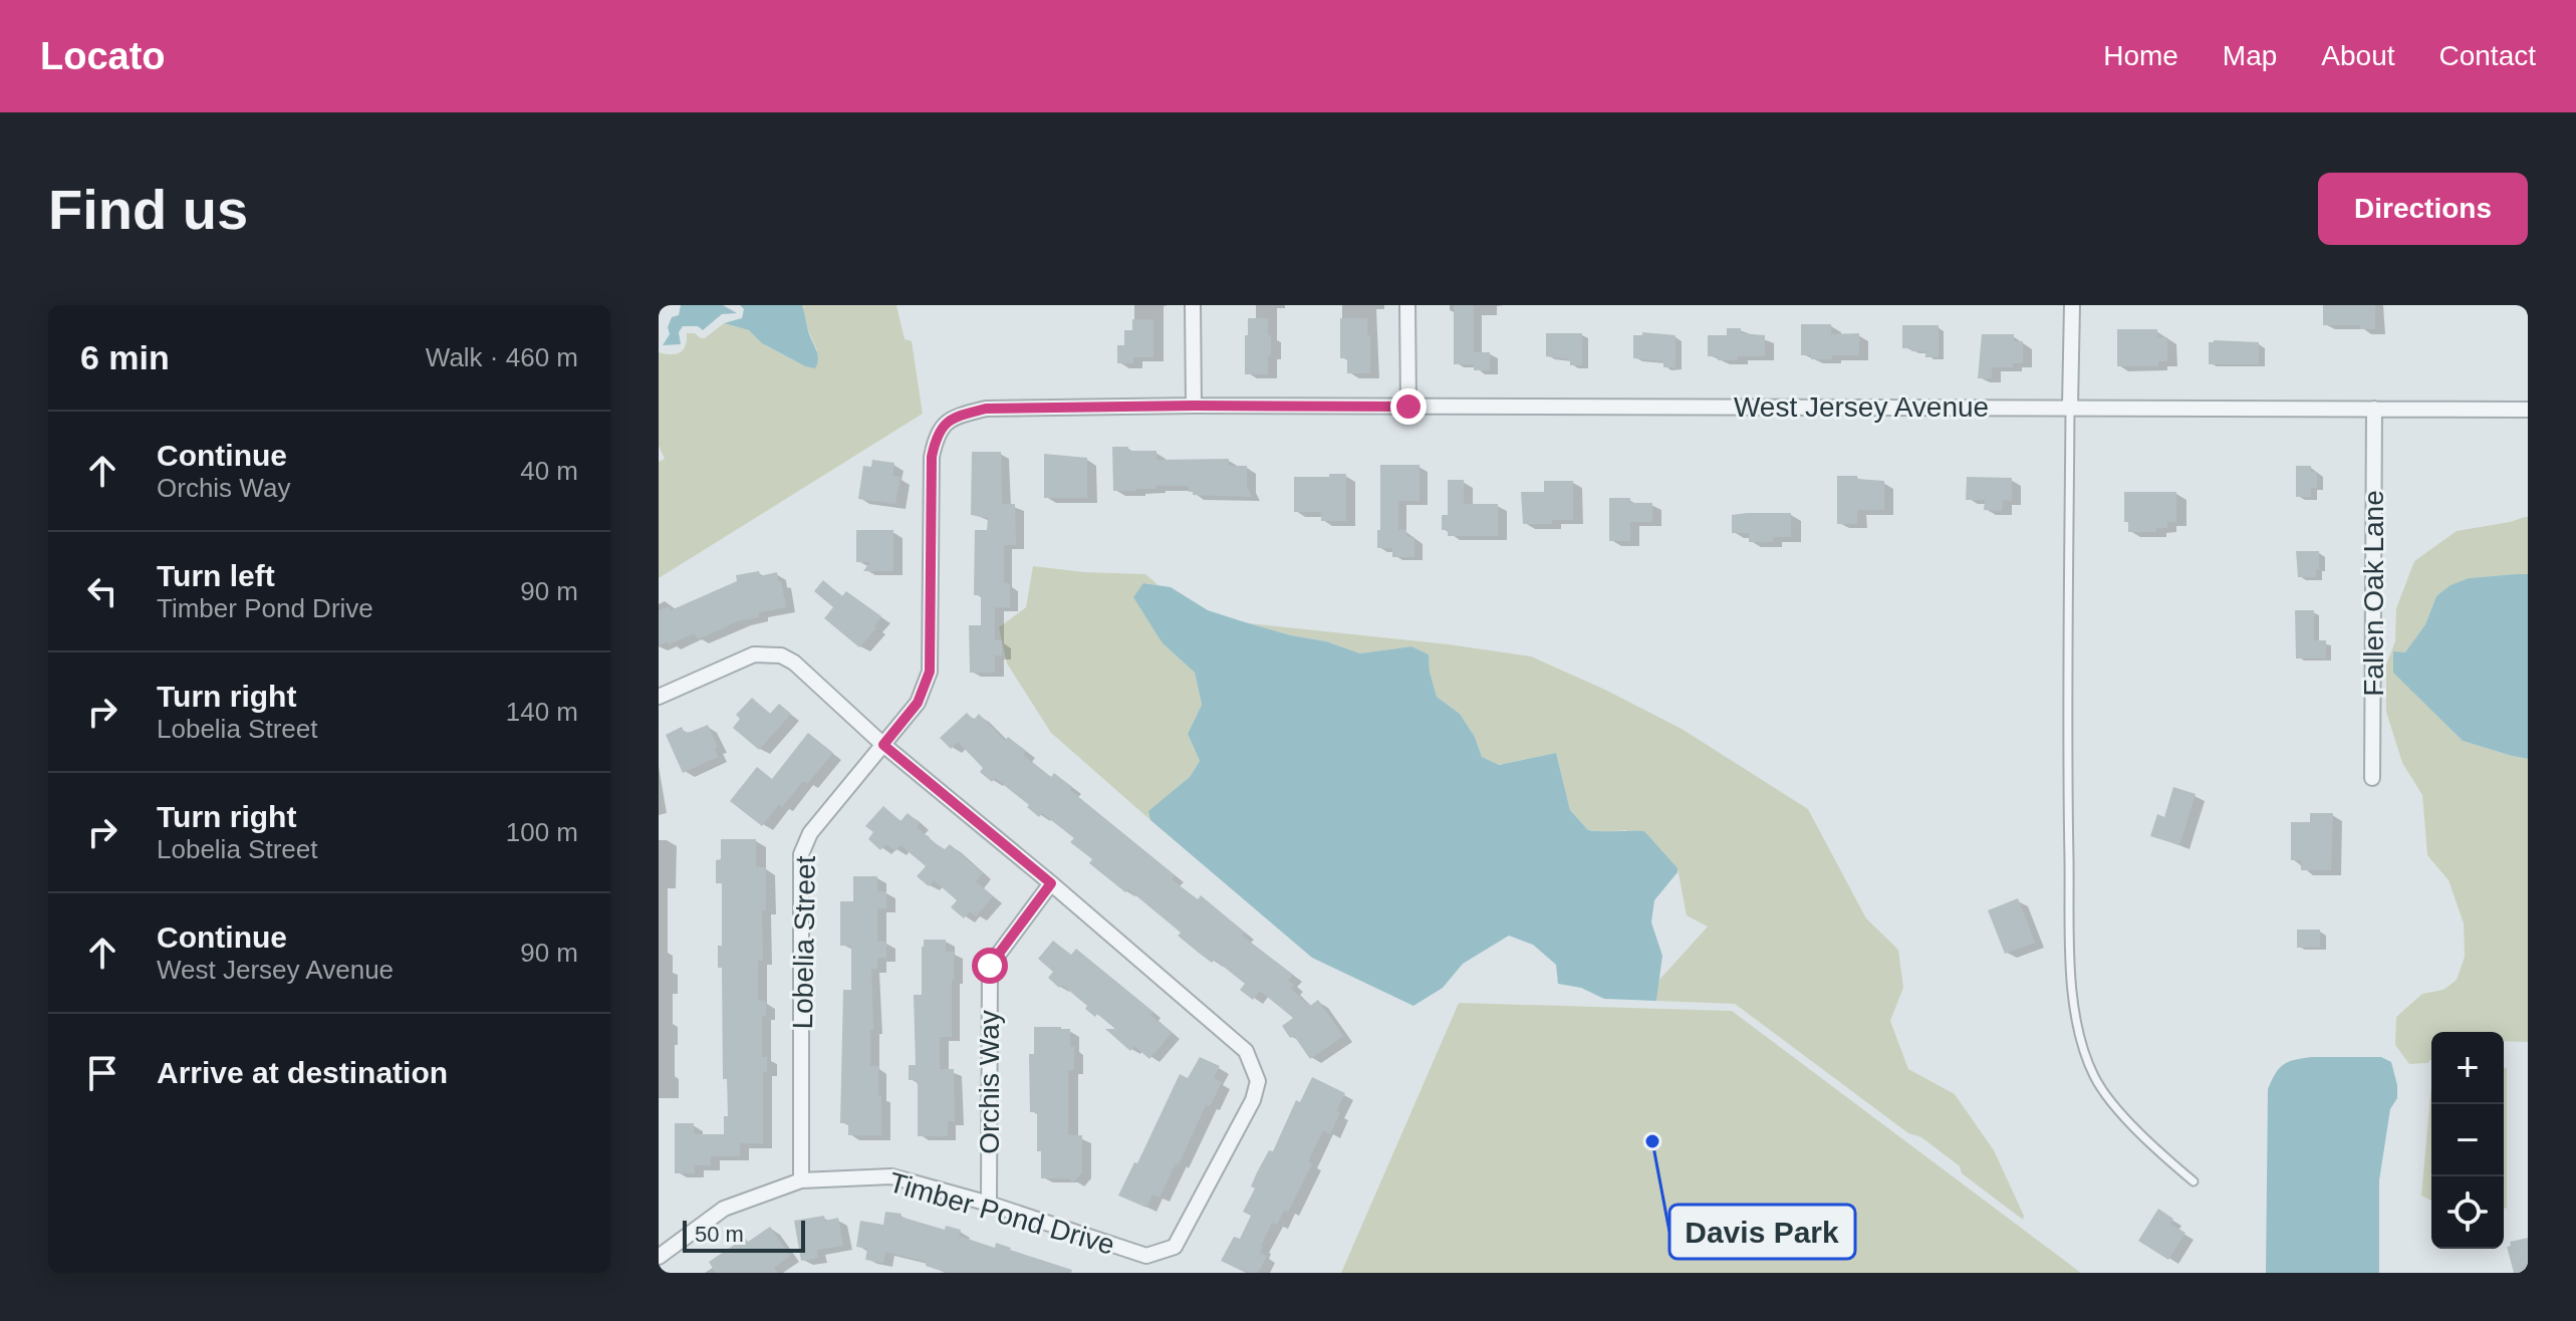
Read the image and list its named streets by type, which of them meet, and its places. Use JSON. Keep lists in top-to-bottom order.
{
  "streets": {
    "street": [
      "West Jersey Avenue",
      "Fallen Oak Lane",
      "Lobelia Street",
      "Orchis Way",
      "Timber Pond Drive"
    ]
  },
  "crossings": [
    ["West Jersey Avenue", "Fallen Oak Lane"],
    ["West Jersey Avenue", "Lobelia Street"],
    ["Lobelia Street", "Timber Pond Drive"],
    ["Orchis Way", "Timber Pond Drive"]
  ],
  "places": ["Davis Park"],
  "scale_bar": "50 m",
  "page": {
    "header": "Locato",
    "nav": [
      "Home",
      "Map",
      "About",
      "Contact"
    ],
    "buttons": "Directions",
    "title": "Find us",
    "heading": ["6 min", "Walk · 460 m"],
    "list": [
      ["Continue", "Orchis Way", "40 m"],
      ["Turn left", "Timber Pond Drive", "90 m"],
      ["Turn right", "Lobelia Street", "140 m"],
      ["Turn right", "Lobelia Street", "100 m"],
      ["Continue", "West Jersey Avenue", "90 m"],
      "Arrive at destination"
    ],
    "map_buttons": ["+", "−"],
    "scale": "50 m"
  }
}
